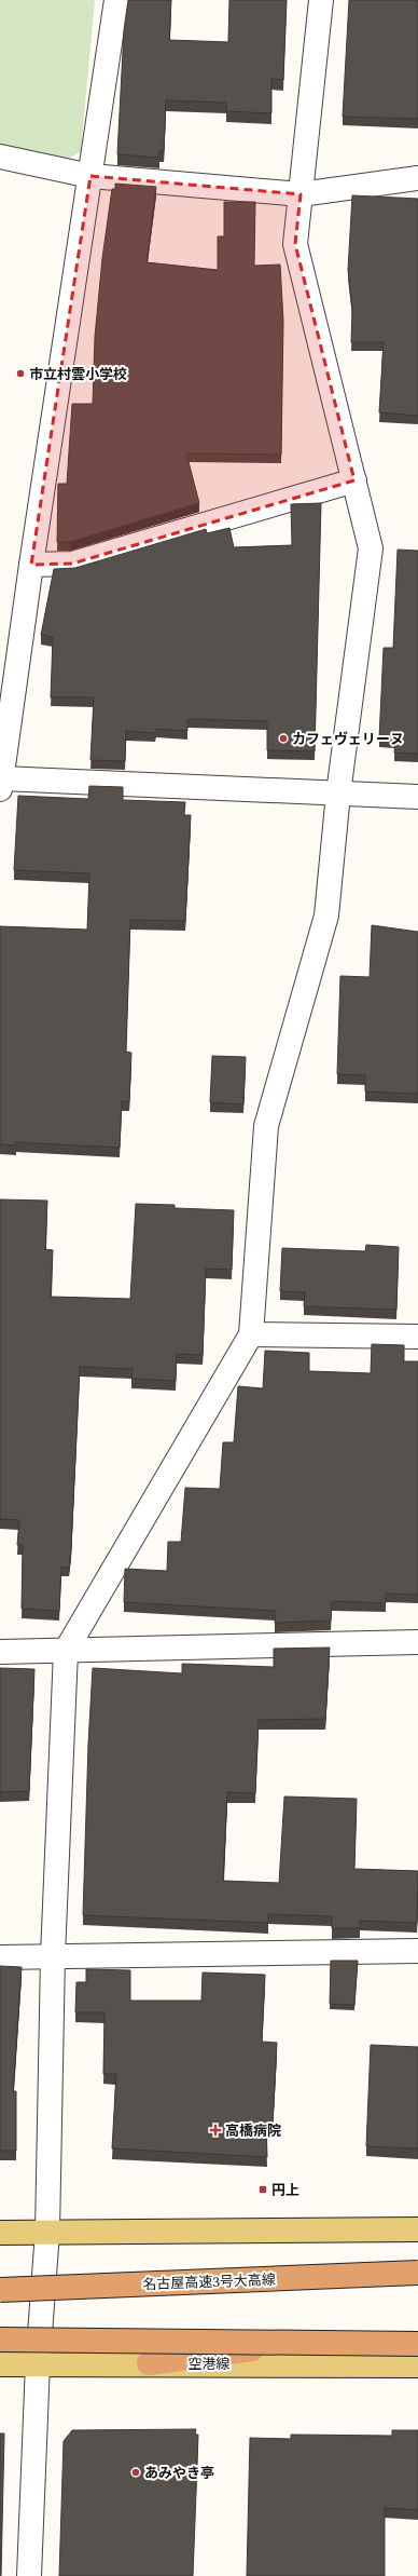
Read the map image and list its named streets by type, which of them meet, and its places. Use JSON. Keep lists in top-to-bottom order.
{
  "streets": {
    "highway": ["名古屋高速3号大高線"],
    "main road": ["空港線"]
  },
  "places": {
    "other": ["市立村雲小学校", "カフェヴェリーヌ", "あみやき亭"],
    "health": ["高橋病院"],
    "transit": ["円上"]
  }
}
